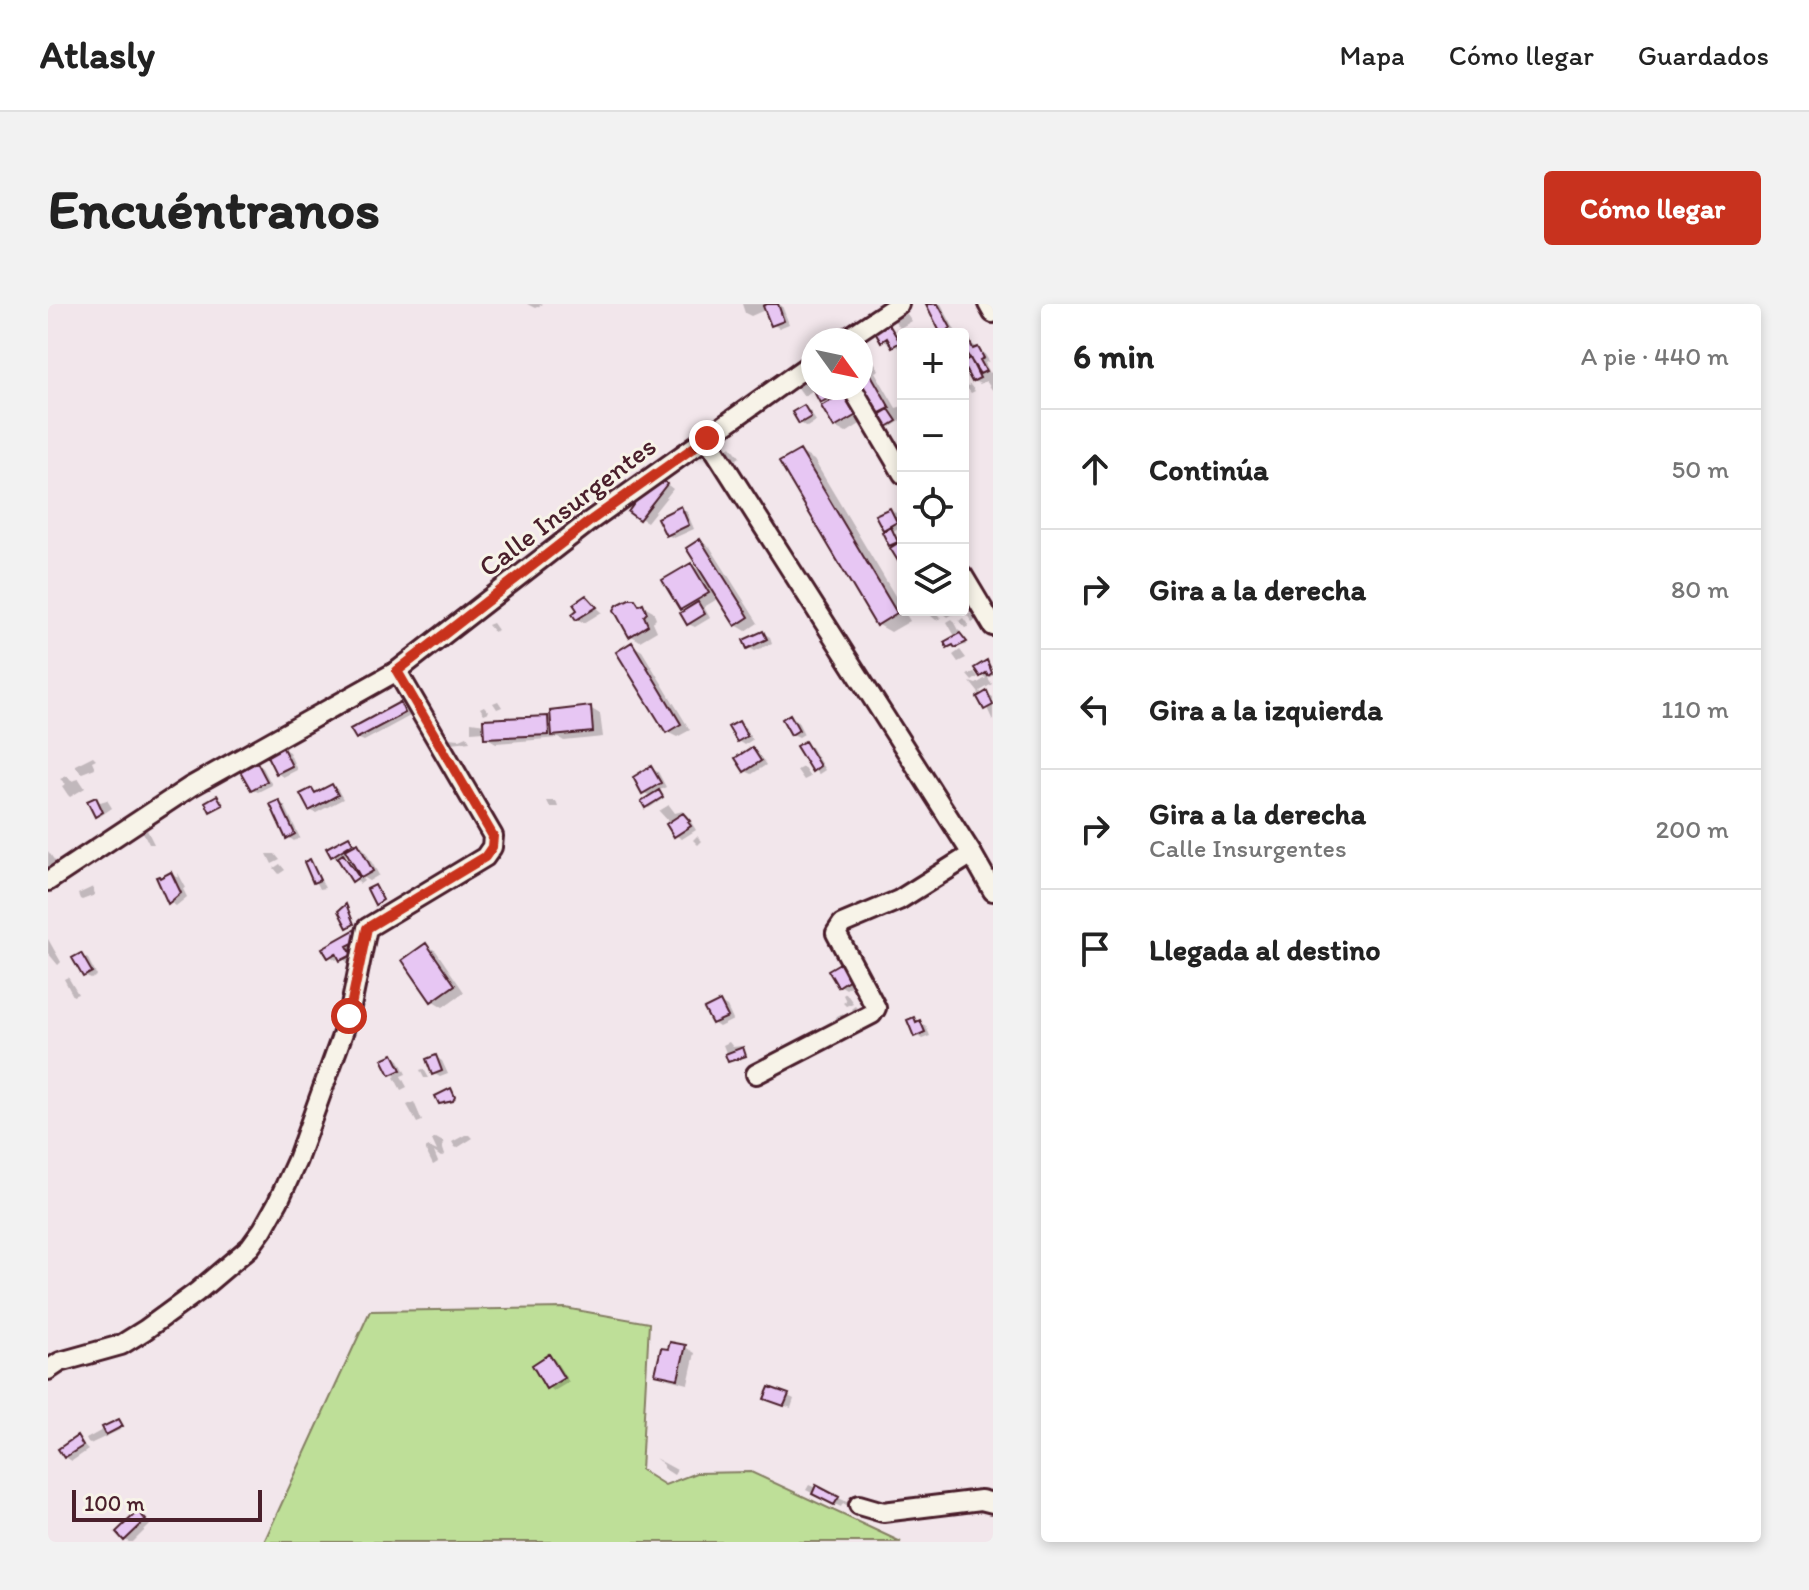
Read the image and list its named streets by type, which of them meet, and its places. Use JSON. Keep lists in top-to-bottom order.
{
  "streets": {
    "street": ["Calle Insurgentes"]
  },
  "scale_bar": "100 m",
  "north": "bottom right",
  "page": {
    "header": "Atlasly",
    "nav": ["Mapa", "Cómo llegar", "Guardados"],
    "buttons": "Cómo llegar",
    "title": "Encuéntranos",
    "heading": ["6 min", "A pie · 440 m"],
    "map_buttons": ["+", "−"],
    "list": [
      ["Continúa", "50 m"],
      ["Gira a la derecha", "80 m"],
      ["Gira a la izquierda", "110 m"],
      ["Gira a la derecha", "Calle Insurgentes", "200 m"],
      "Llegada al destino"
    ],
    "scale": "100 m"
  }
}
